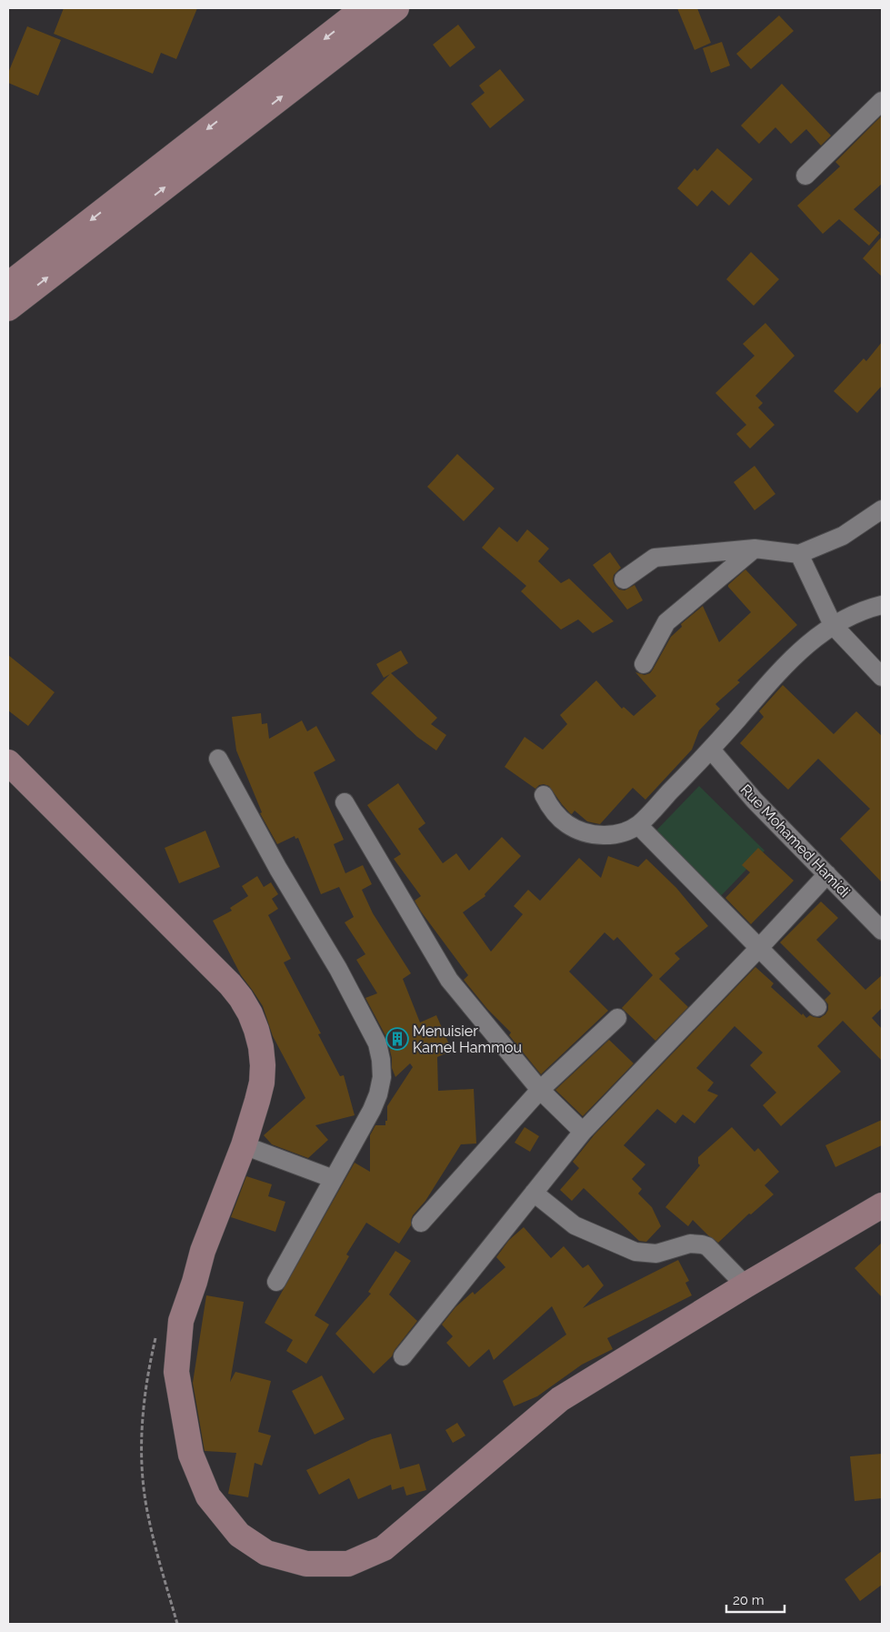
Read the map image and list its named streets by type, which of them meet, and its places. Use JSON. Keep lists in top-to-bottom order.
{
  "streets": {
    "street": ["Rue Mohamed Hamidi"]
  },
  "places": {
    "building": ["Menuisier Kamel Hammou"]
  },
  "scale_bar": "20 m"
}
